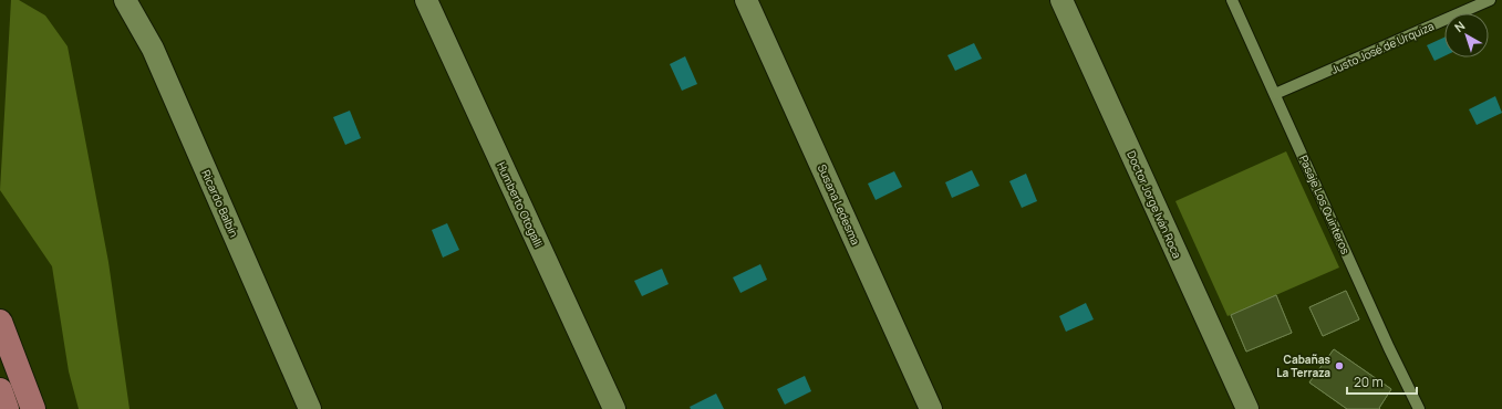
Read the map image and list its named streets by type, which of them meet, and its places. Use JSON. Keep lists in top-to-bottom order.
{
  "streets": {
    "street": [
      "Ricardo Balbín",
      "Humberto Otogalli",
      "Susana Ledesma",
      "Doctor Jorge Iván Roca"
    ],
    "lane": ["Justo José de Urquiza", "Pasaje Los Quinteros"]
  },
  "crossings": [
    ["Justo José de Urquiza", "Pasaje Los Quinteros"]
  ],
  "places": ["Cabañas La Terraza"],
  "scale_bar": "20 m",
  "north": "top left"
}
